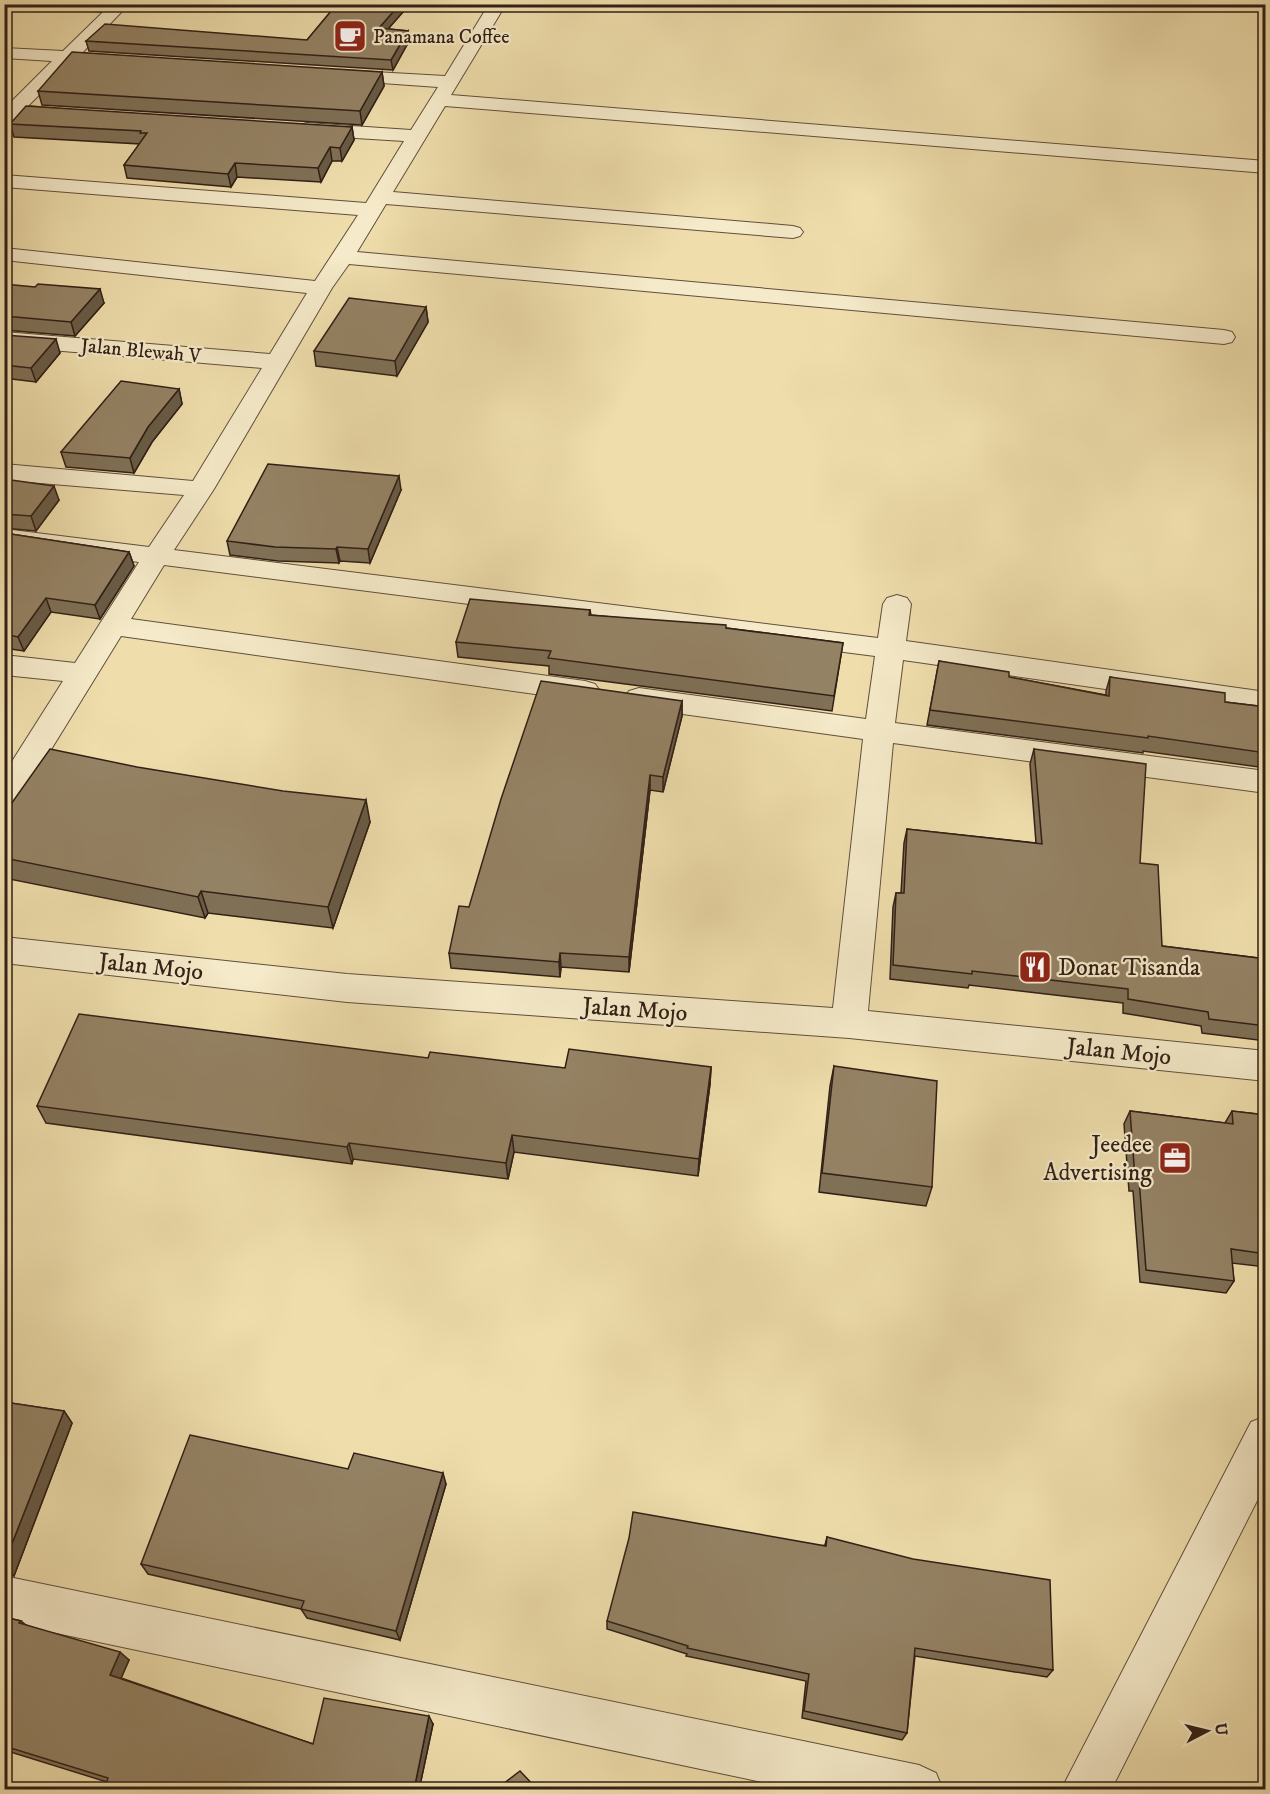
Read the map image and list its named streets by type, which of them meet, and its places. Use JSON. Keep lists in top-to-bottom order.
{
  "streets": {
    "street": ["Jalan Blewah V", "Jalan Mojo"]
  },
  "places": {
    "cafe": ["Panamana Coffee"],
    "restaurant": ["Donat Tisanda"],
    "office": ["Jeedee Advertising"]
  },
  "north": "right"
}
